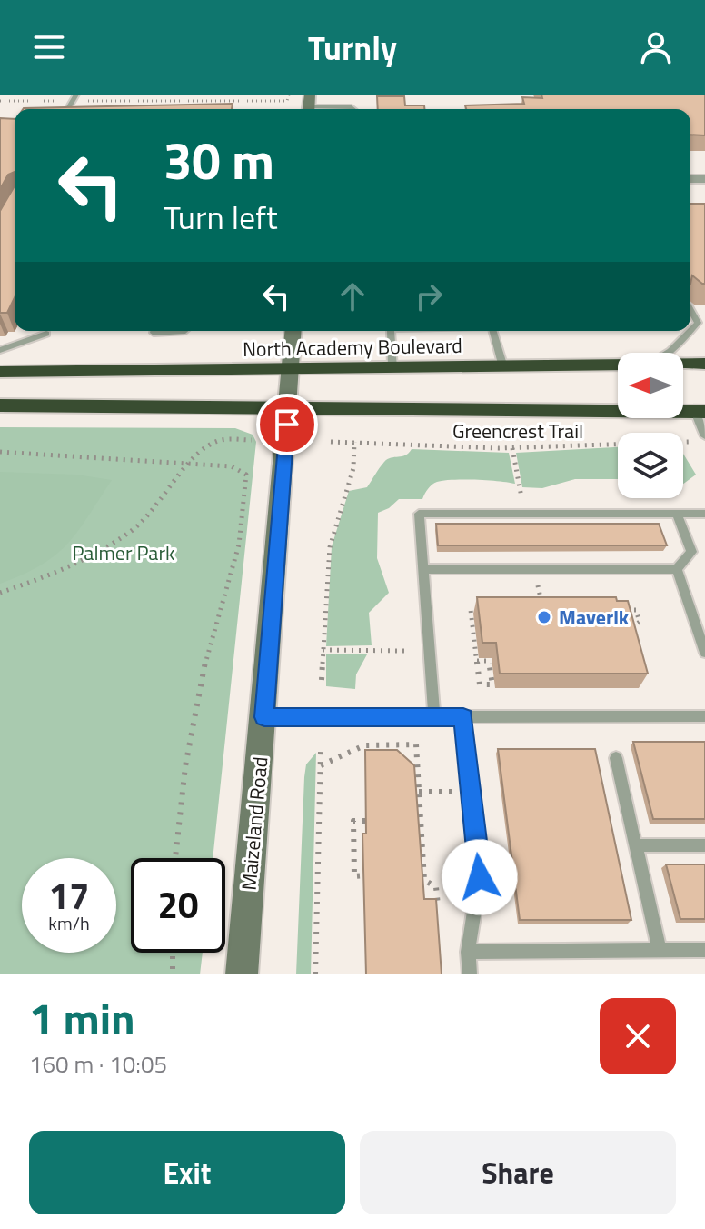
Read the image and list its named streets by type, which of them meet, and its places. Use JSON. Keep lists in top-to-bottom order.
{
  "streets": {
    "highway": ["North Academy Boulevard"],
    "main road": ["Maizeland Road"],
    "path": ["Greencrest Trail"]
  },
  "crossings": [
    ["North Academy Boulevard", "Maizeland Road"]
  ],
  "parks": ["Palmer Park"],
  "places": ["Maverik"],
  "north": "left",
  "page": {
    "header": "Turnly",
    "turn": ["30 m", "Turn left"],
    "speed": "17 km/h",
    "limit": "20",
    "heading": ["1 min", "160 m · 10:05"],
    "buttons": ["Exit", "Share"]
  }
}
